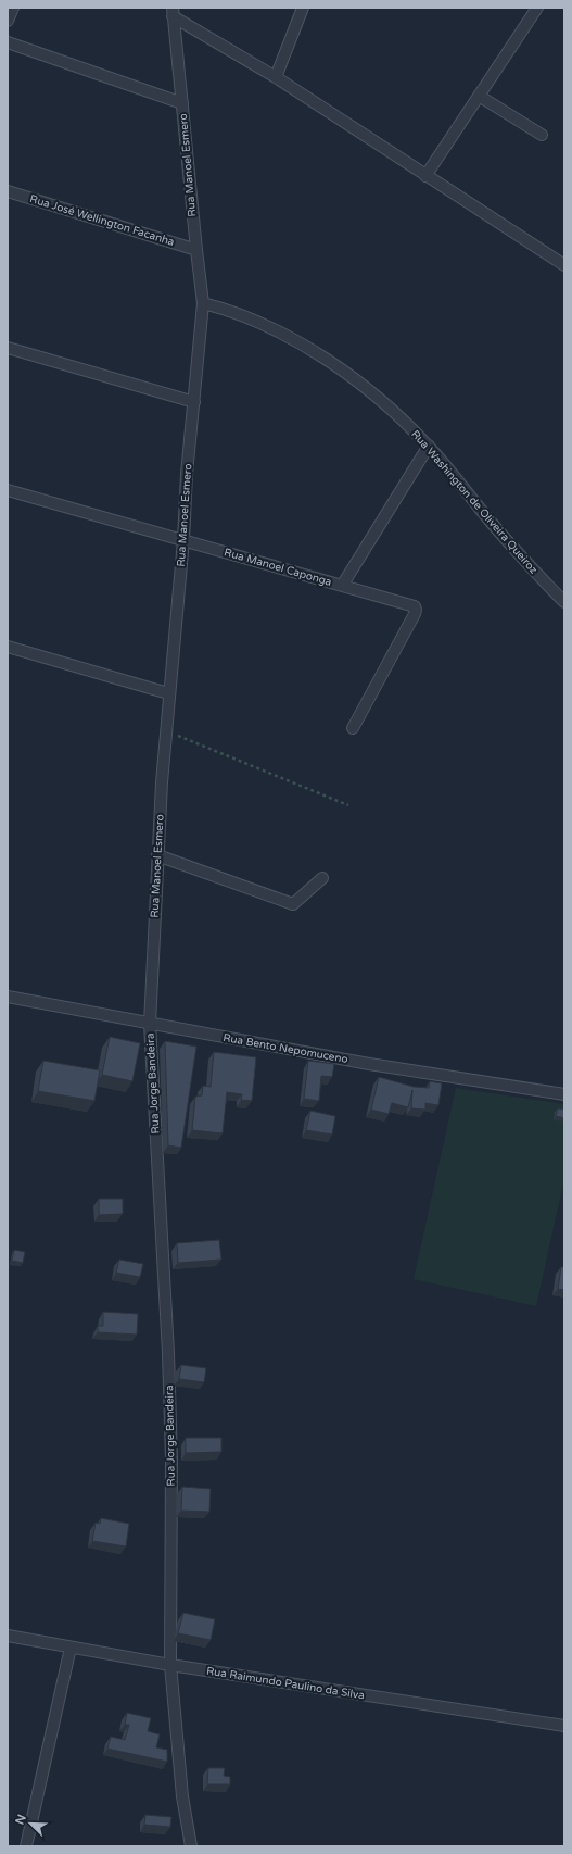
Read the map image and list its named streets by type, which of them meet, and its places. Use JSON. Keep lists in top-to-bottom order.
{
  "streets": {
    "street": [
      "Rua Manoel Esmero",
      "Rua José Wellington Facanha",
      "Rua Washington de Oliveira Queiroz",
      "Rua Manoel Caponga",
      "Rua Bento Nepomuceno",
      "Rua Jorge Bandeira",
      "Rua Raimundo Paulino da Silva"
    ]
  },
  "crossings": [
    ["Rua Manoel Esmero", "Rua José Wellington Facanha"],
    ["Rua Manoel Esmero", "Rua Washington de Oliveira Queiroz"],
    ["Rua Manoel Esmero", "Rua Manoel Caponga"],
    ["Rua Manoel Esmero", "Rua Bento Nepomuceno"],
    ["Rua Manoel Esmero", "Rua Jorge Bandeira"],
    ["Rua Bento Nepomuceno", "Rua Jorge Bandeira"],
    ["Rua Jorge Bandeira", "Rua Raimundo Paulino da Silva"]
  ],
  "north": "top left"
}
